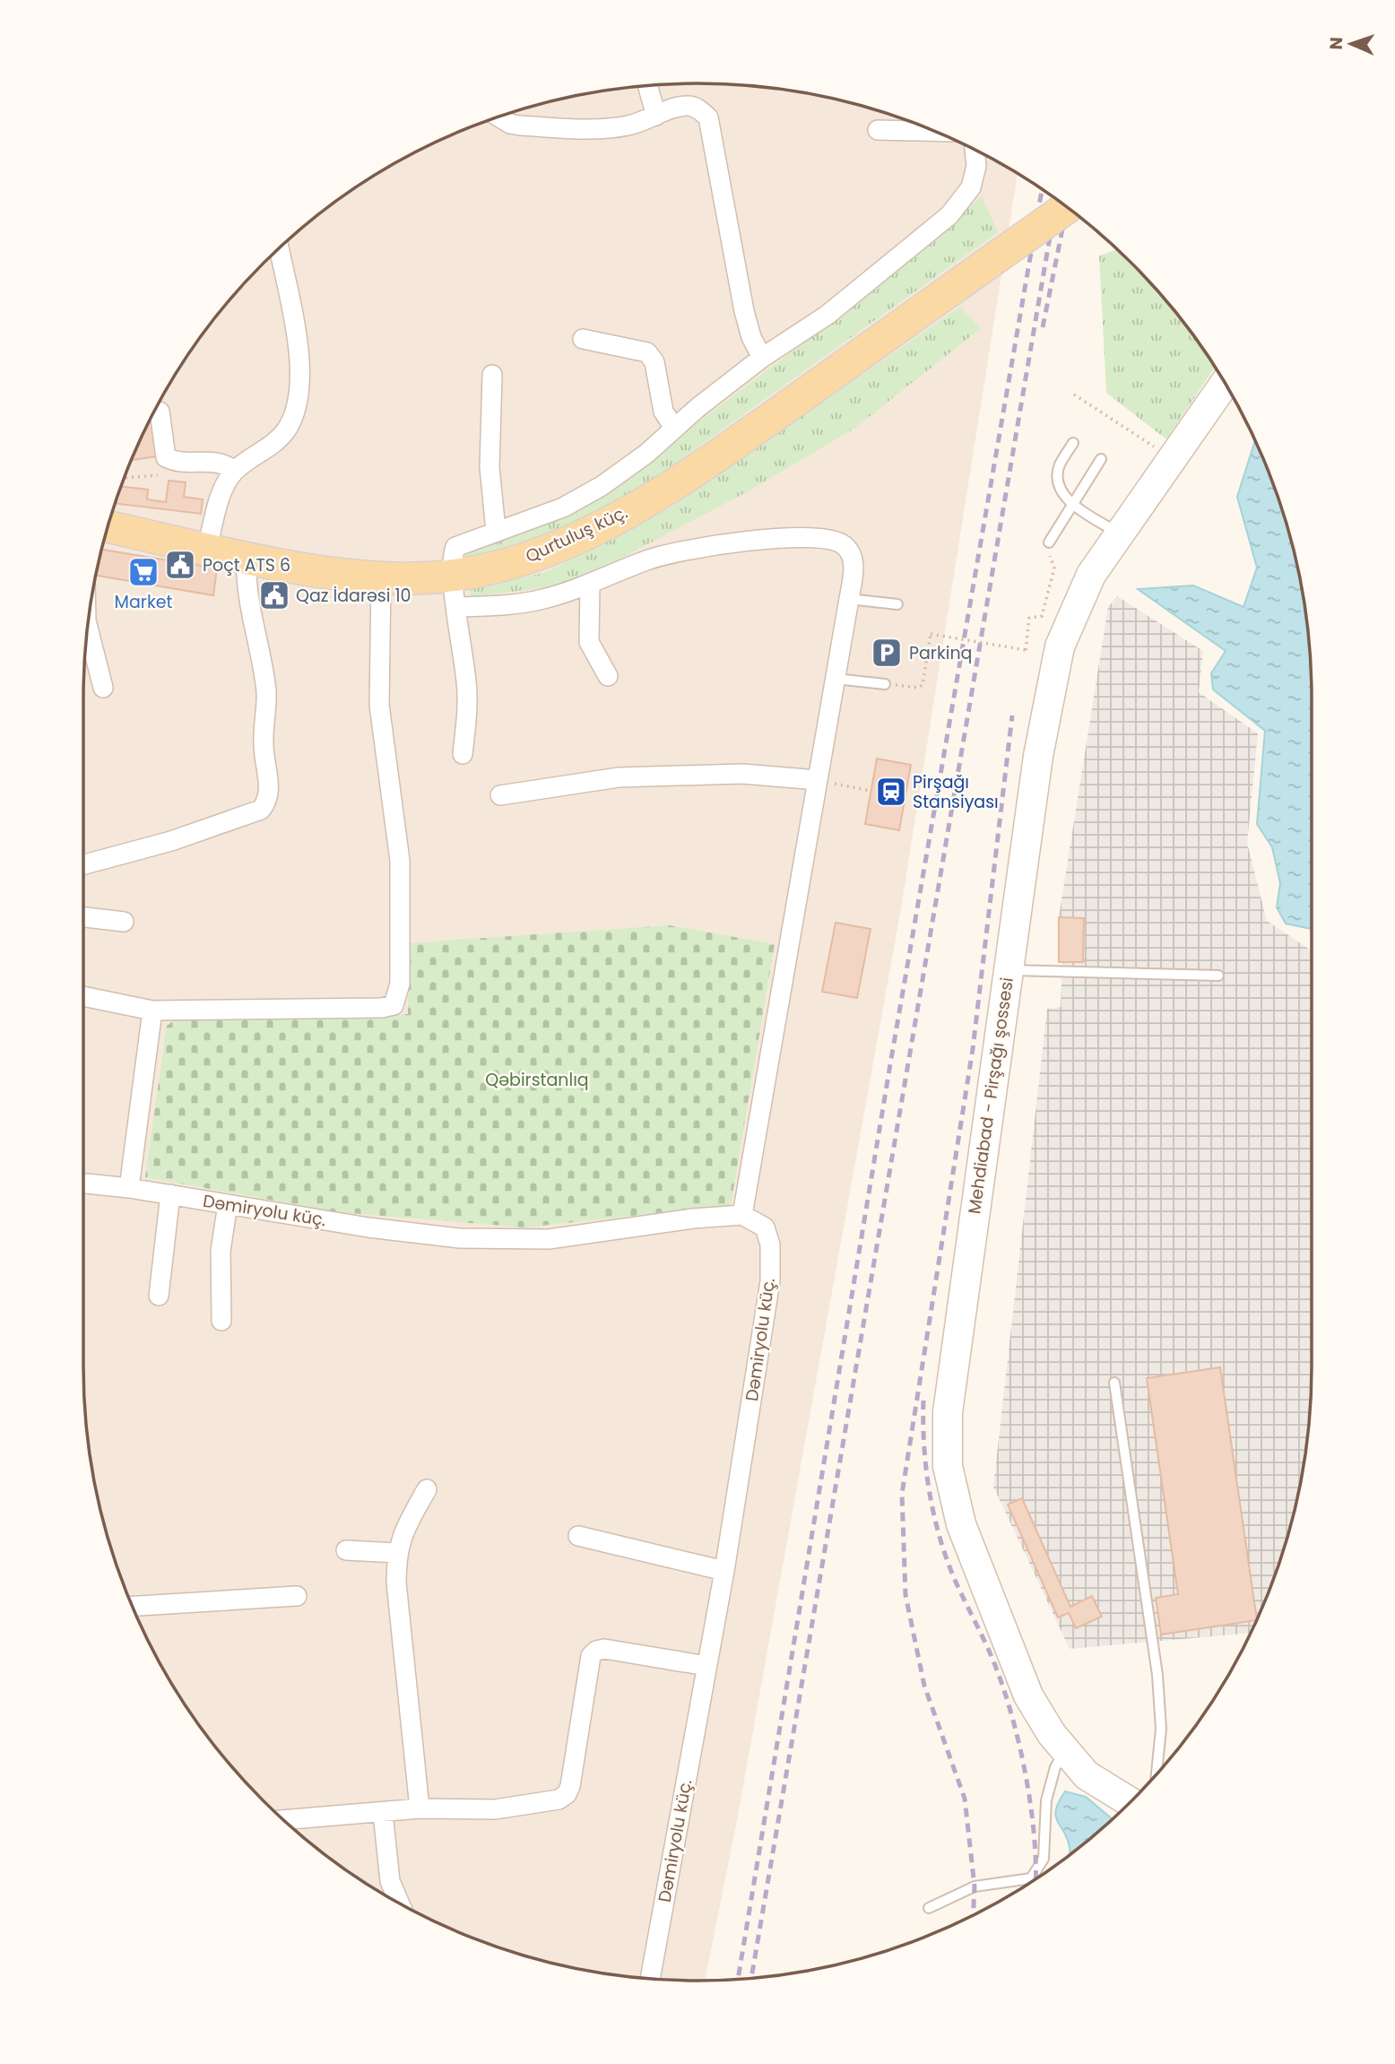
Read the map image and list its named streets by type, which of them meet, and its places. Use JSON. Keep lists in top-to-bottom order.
{
  "streets": {
    "main road": ["Qurtuluş küç.", "Mehdiabad - Pirşağı şossesi"],
    "street": ["Dəmiryolu küç."]
  },
  "parks": ["Qəbirstanlıq"],
  "places": {
    "public building": ["Poçt ATS 6", "Qaz İdarəsi 10"],
    "supermarket": ["Market"],
    "parking": ["Parkinq"],
    "station": ["Pirşağı Stansiyası"]
  },
  "north": "left"
}
